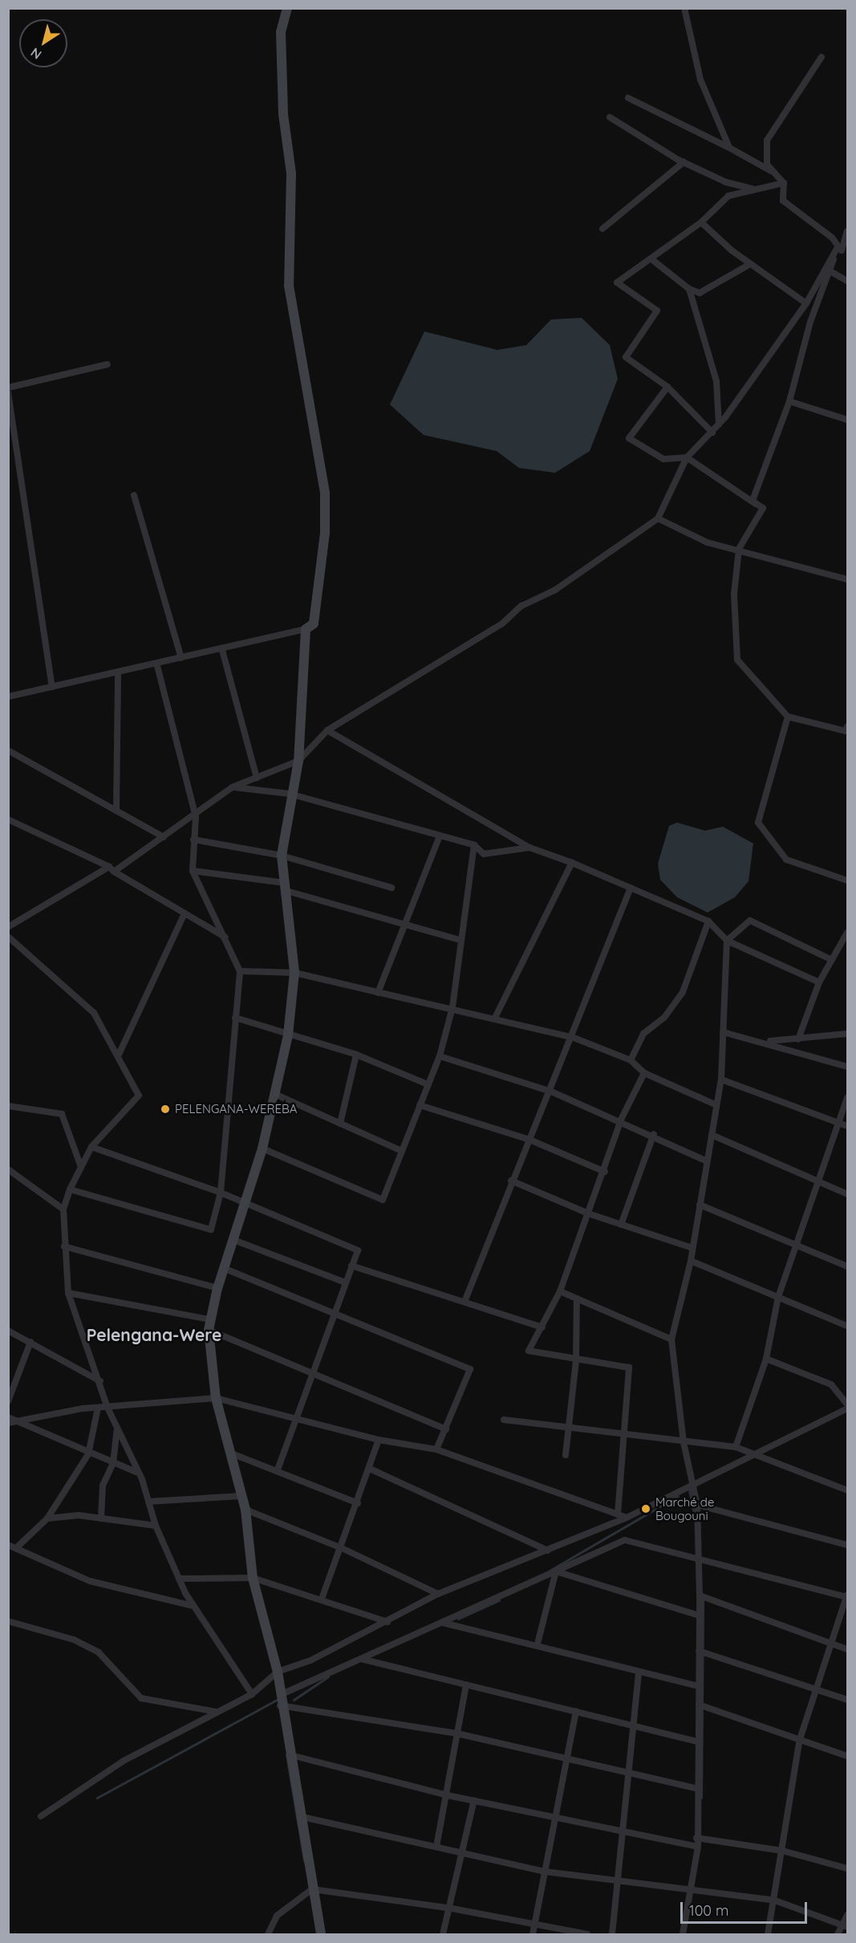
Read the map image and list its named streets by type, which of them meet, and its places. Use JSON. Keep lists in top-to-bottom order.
{
  "districts": ["Pelengana-Were"],
  "places": ["PELENGANA-WEREBA", "Marché de Bougouni"],
  "scale_bar": "100 m",
  "north": "bottom left"
}
